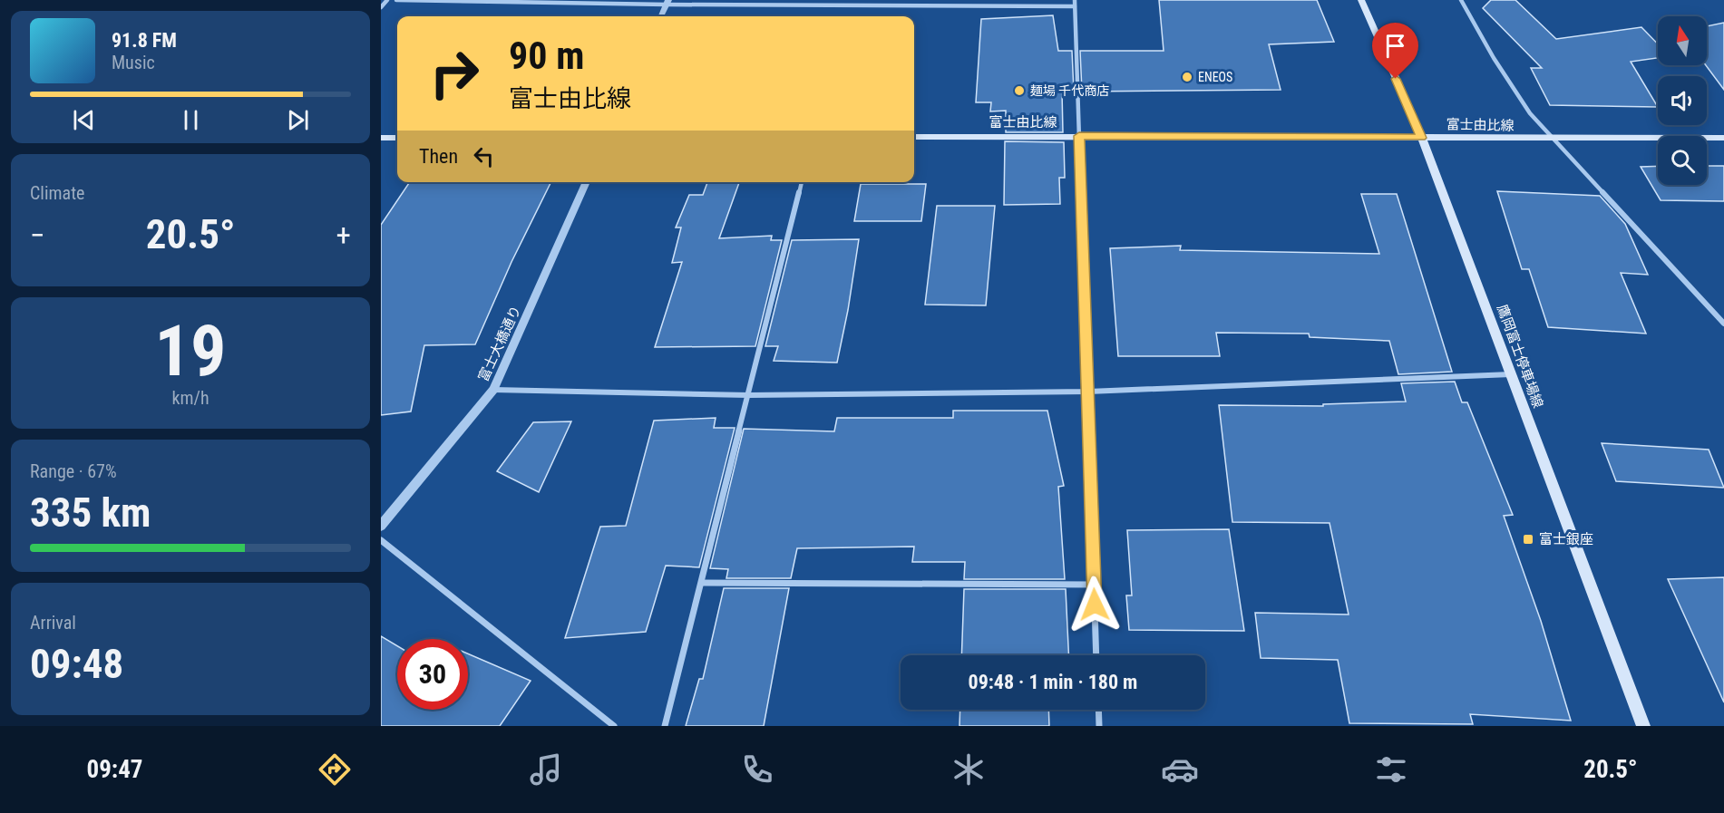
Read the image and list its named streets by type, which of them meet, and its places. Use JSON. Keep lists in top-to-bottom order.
{
  "streets": {
    "main road": ["富士由比線", "鷹岡富士停車場線"],
    "street": ["富士大橋通り"]
  },
  "crossings": [
    ["富士由比線", "鷹岡富士停車場線"]
  ],
  "places": {
    "other": ["ENEOS", "麺場 千代商店"],
    "transit": ["富士銀座"]
  },
  "north": "top",
  "page": {
    "turn": ["90 m", "富士由比線"],
    "song": ["91.8 FM", "Music"],
    "then": "Then",
    "tile": [
      "Climate",
      ["19", "km/h"],
      ["Range · 67%", "335 km"],
      ["Arrival", "09:48"]
    ],
    "heat": ["−", "20.5°", "+"],
    "limit": "30",
    "trip": "09:48 · 1 min · 180 m",
    "tabs": ["09:47", "20.5°"]
  }
}
